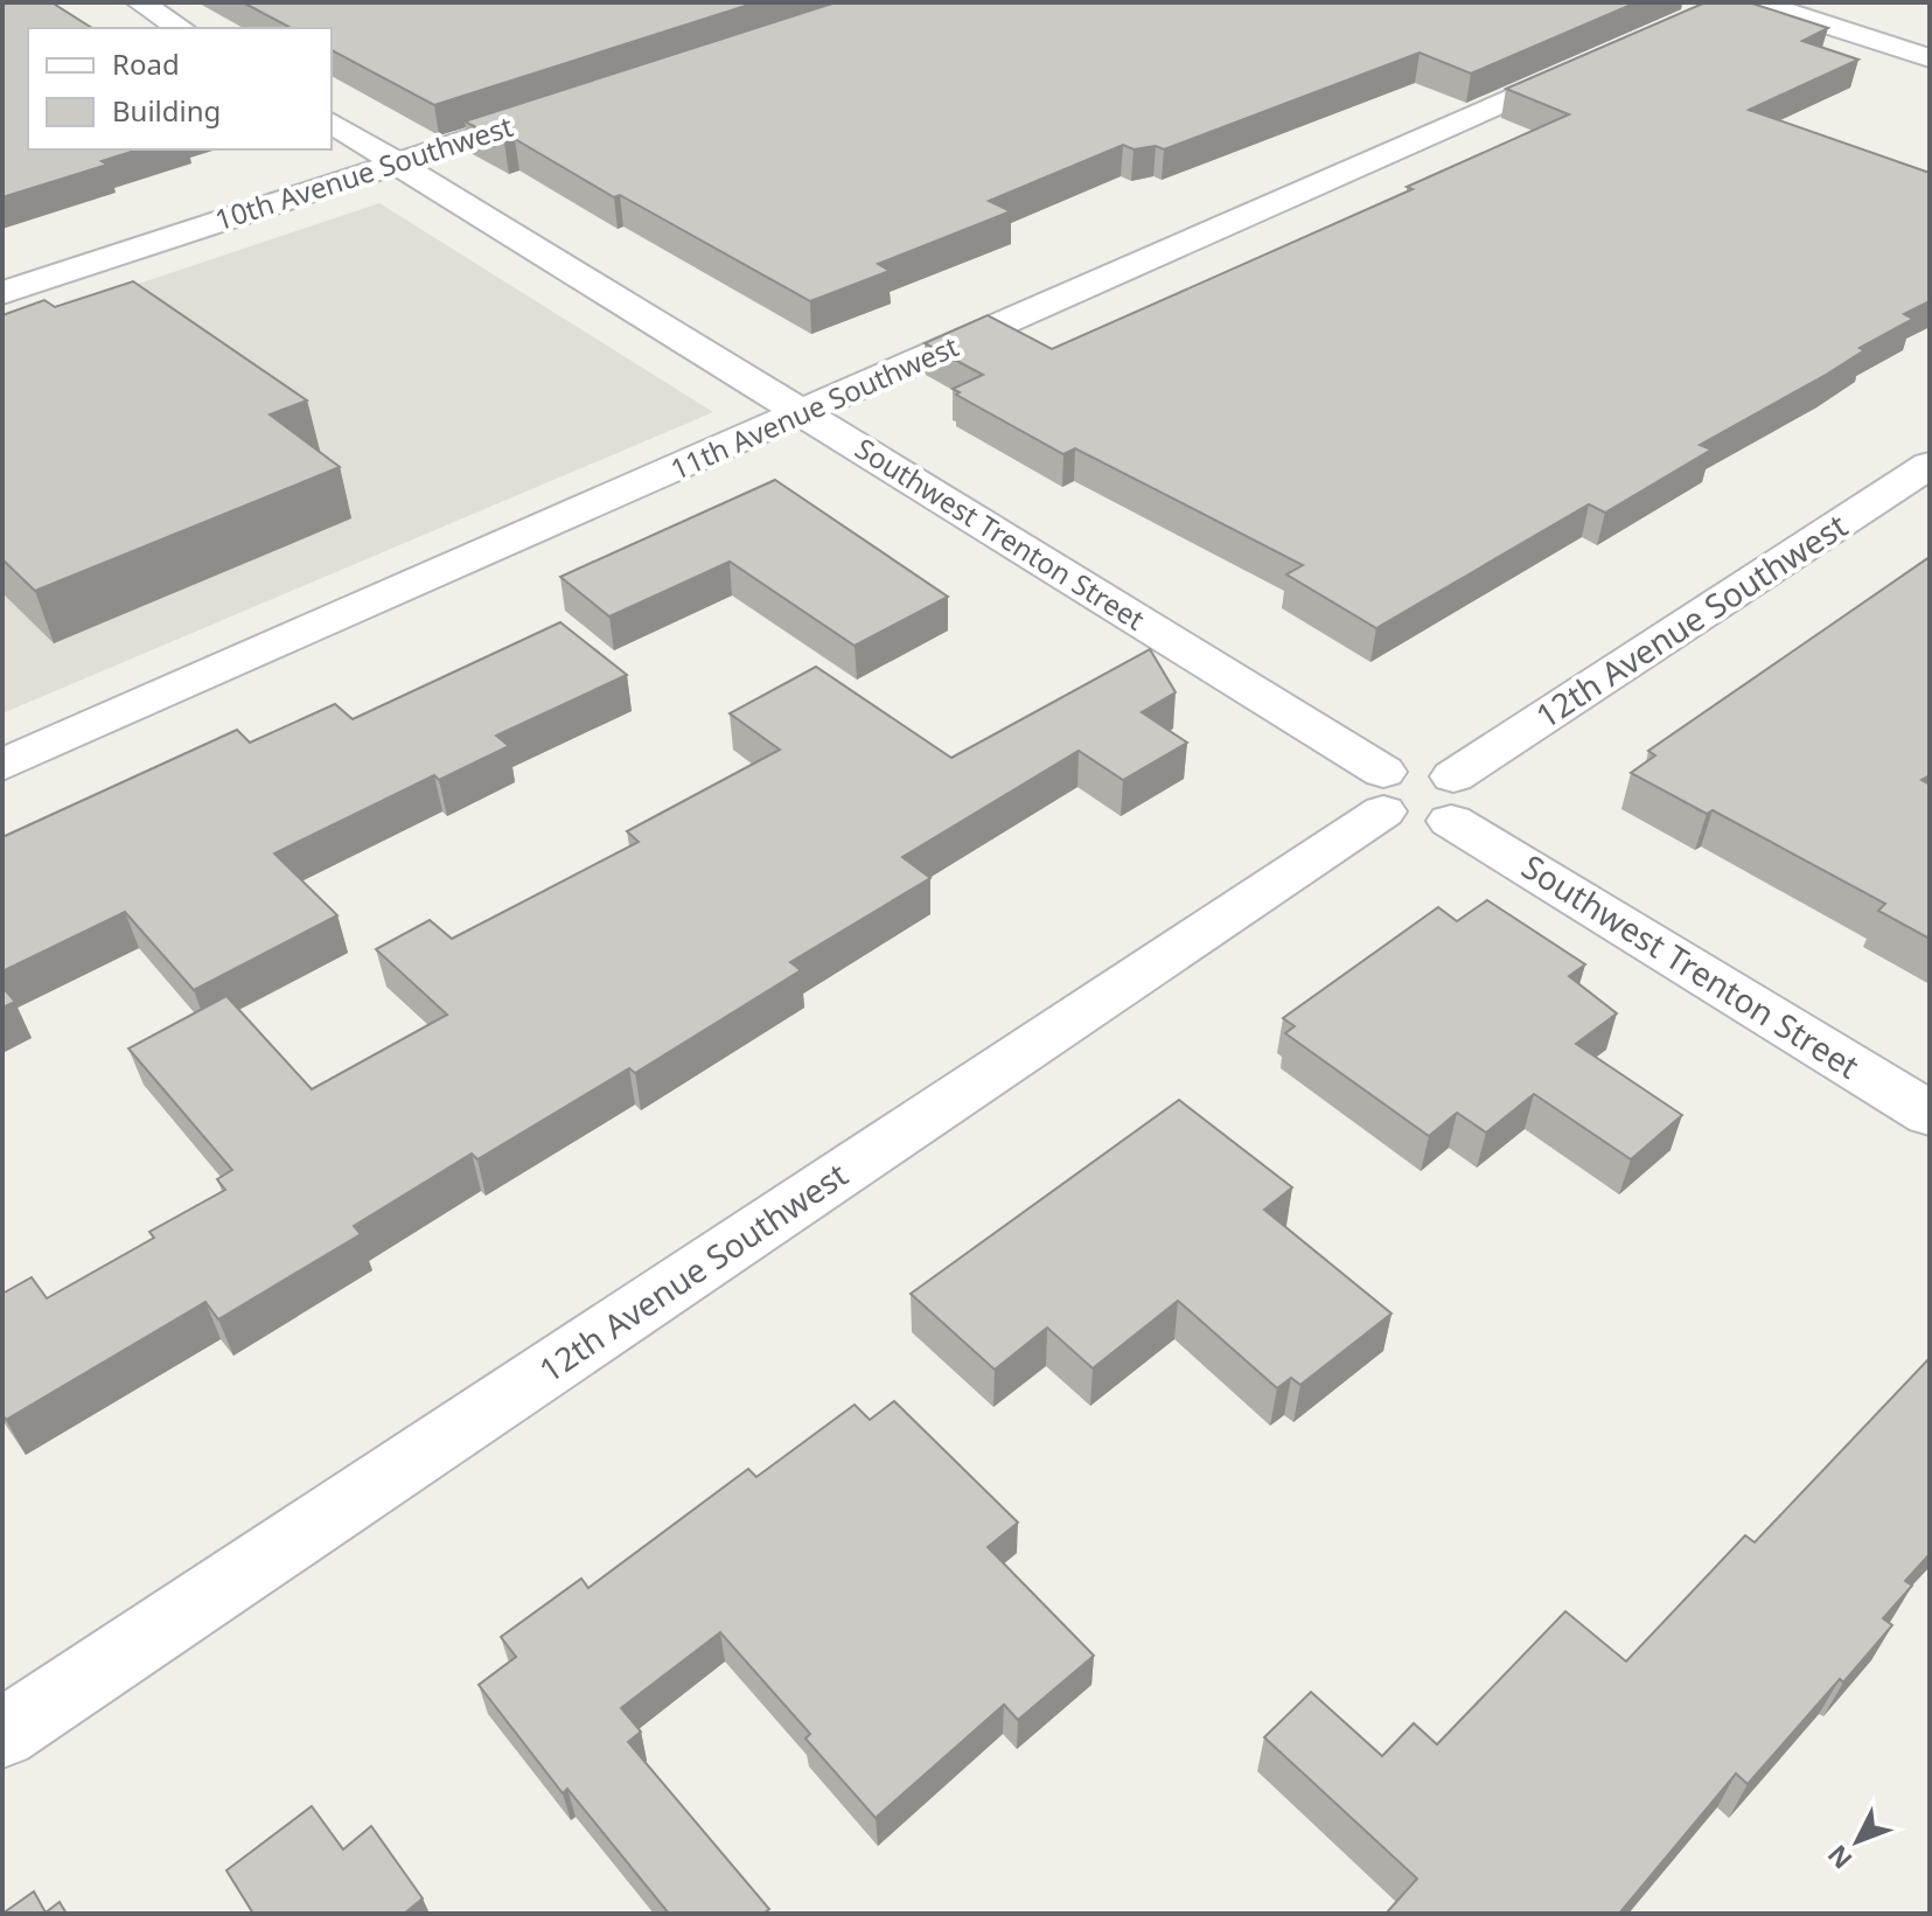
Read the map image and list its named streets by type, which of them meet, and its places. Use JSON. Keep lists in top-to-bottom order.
{
  "streets": {
    "street": [
      "10th Avenue Southwest",
      "11th Avenue Southwest",
      "Southwest Trenton Street",
      "12th Avenue Southwest"
    ]
  },
  "crossings": [
    ["10th Avenue Southwest", "Southwest Trenton Street"],
    ["11th Avenue Southwest", "Southwest Trenton Street"],
    ["Southwest Trenton Street", "12th Avenue Southwest"]
  ],
  "legend": ["Road", "Building"],
  "north": "bottom left"
}
